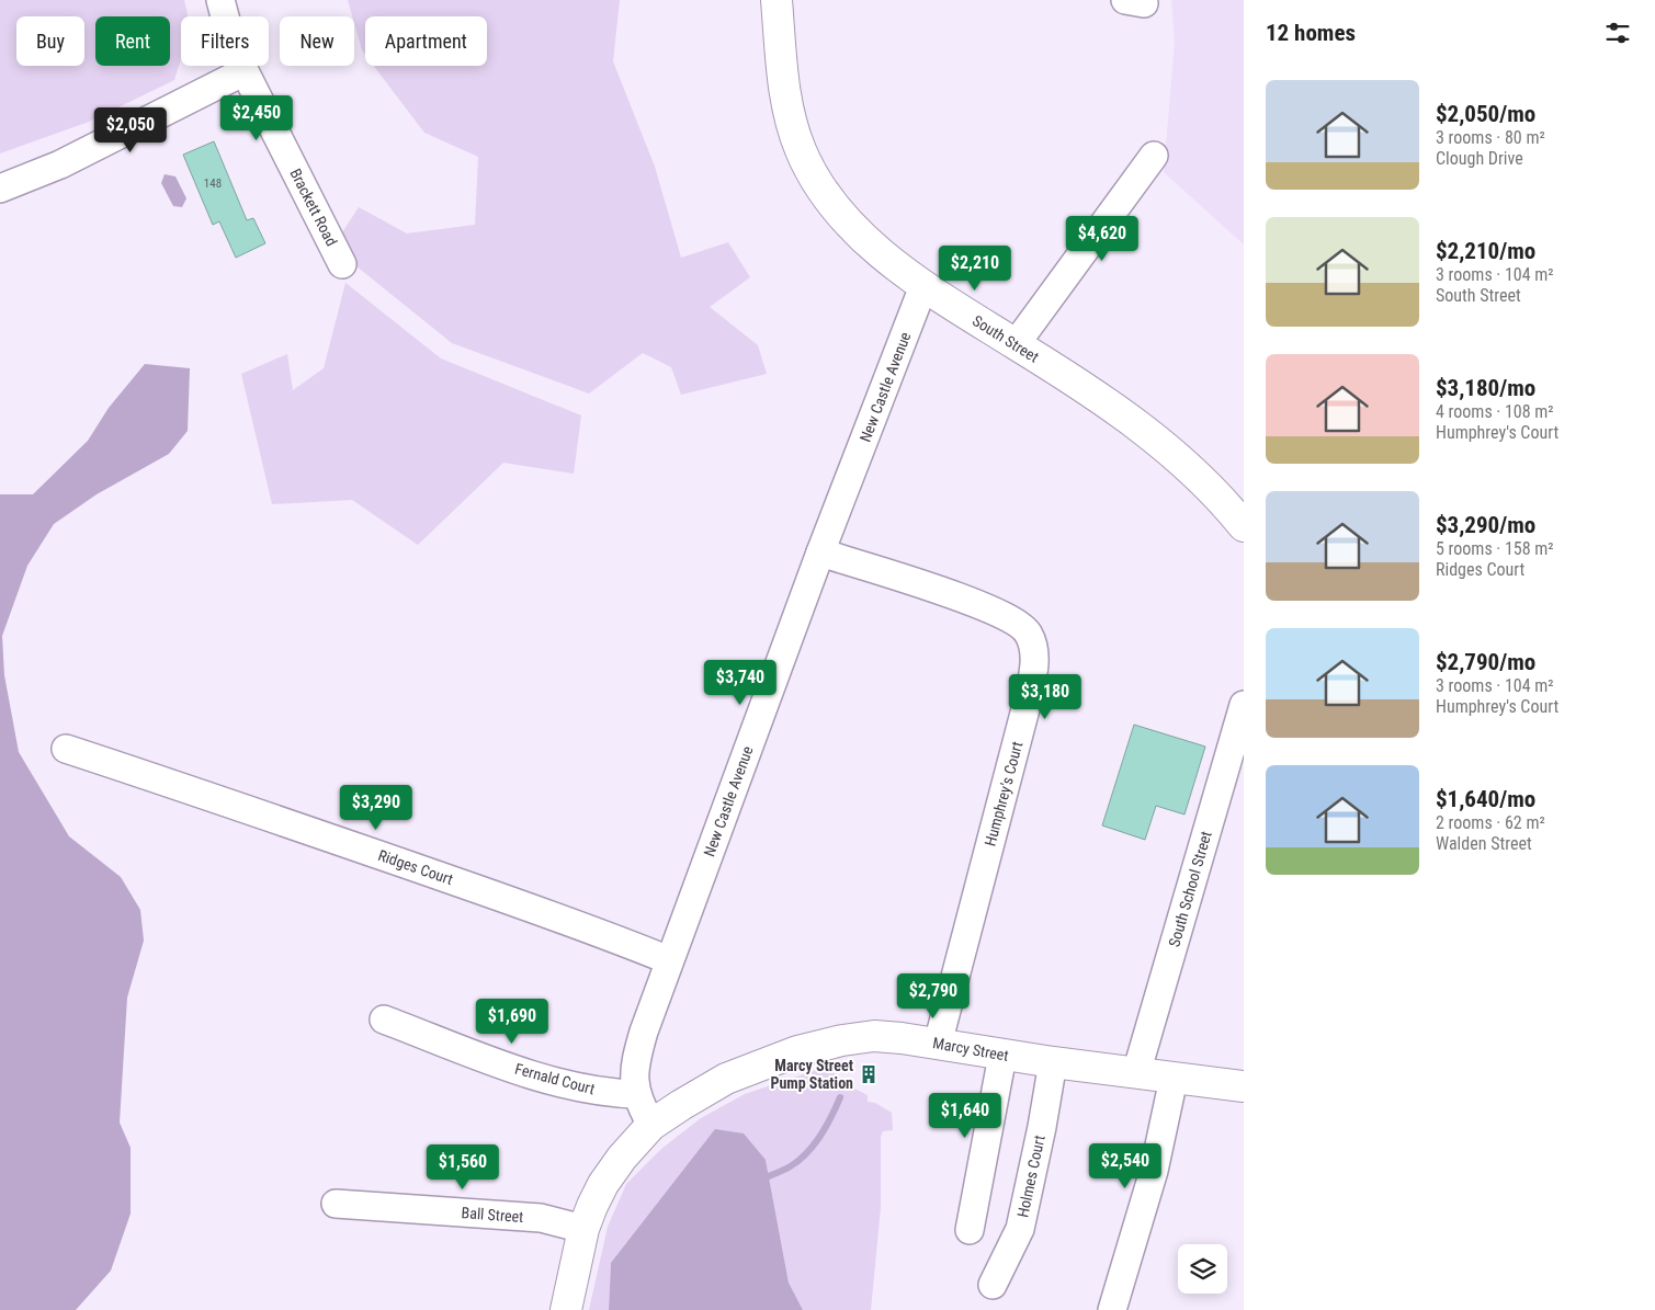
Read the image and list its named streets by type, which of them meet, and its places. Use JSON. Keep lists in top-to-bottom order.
{
  "streets": {
    "main road": ["South Street", "Marcy Street"],
    "street": [
      "Brackett Road",
      "New Castle Avenue",
      "Humphrey's Court",
      "Ridges Court",
      "South School Street",
      "Fernald Court",
      "Holmes Court",
      "Ball Street"
    ]
  },
  "crossings": [
    ["South Street", "New Castle Avenue"],
    ["New Castle Avenue", "Humphrey's Court"],
    ["New Castle Avenue", "Ridges Court"],
    ["New Castle Avenue", "Marcy Street"],
    ["New Castle Avenue", "Fernald Court"],
    ["Humphrey's Court", "Marcy Street"],
    ["South School Street", "Marcy Street"],
    ["Marcy Street", "Holmes Court"]
  ],
  "places": {
    "building": ["Marcy Street Pump Station"]
  },
  "house_numbers": ["148"],
  "page": {
    "heading": "12 homes",
    "chip": [
      "Buy",
      "Rent",
      "Filters",
      "New",
      "Apartment"
    ],
    "list": [
      {
        "name": "$2,050/mo",
        "note": "3 rooms · 80 m² · Clough Drive"
      },
      {
        "name": "$2,210/mo",
        "note": "3 rooms · 104 m² · South Street"
      },
      {
        "name": "$3,180/mo",
        "note": "4 rooms · 108 m² · Humphrey's Court"
      },
      {
        "name": "$3,290/mo",
        "note": "5 rooms · 158 m² · Ridges Court"
      },
      {
        "name": "$2,790/mo",
        "note": "3 rooms · 104 m² · Humphrey's Court"
      },
      {
        "name": "$1,640/mo",
        "note": "2 rooms · 62 m² · Walden Street"
      }
    ],
    "price": [
      "$2,450",
      "$2,050",
      "$4,620",
      "$2,210",
      "$3,740",
      "$3,180",
      "$3,290",
      "$2,790",
      "$1,690",
      "$1,640",
      "$2,540",
      "$1,560"
    ]
  }
}
